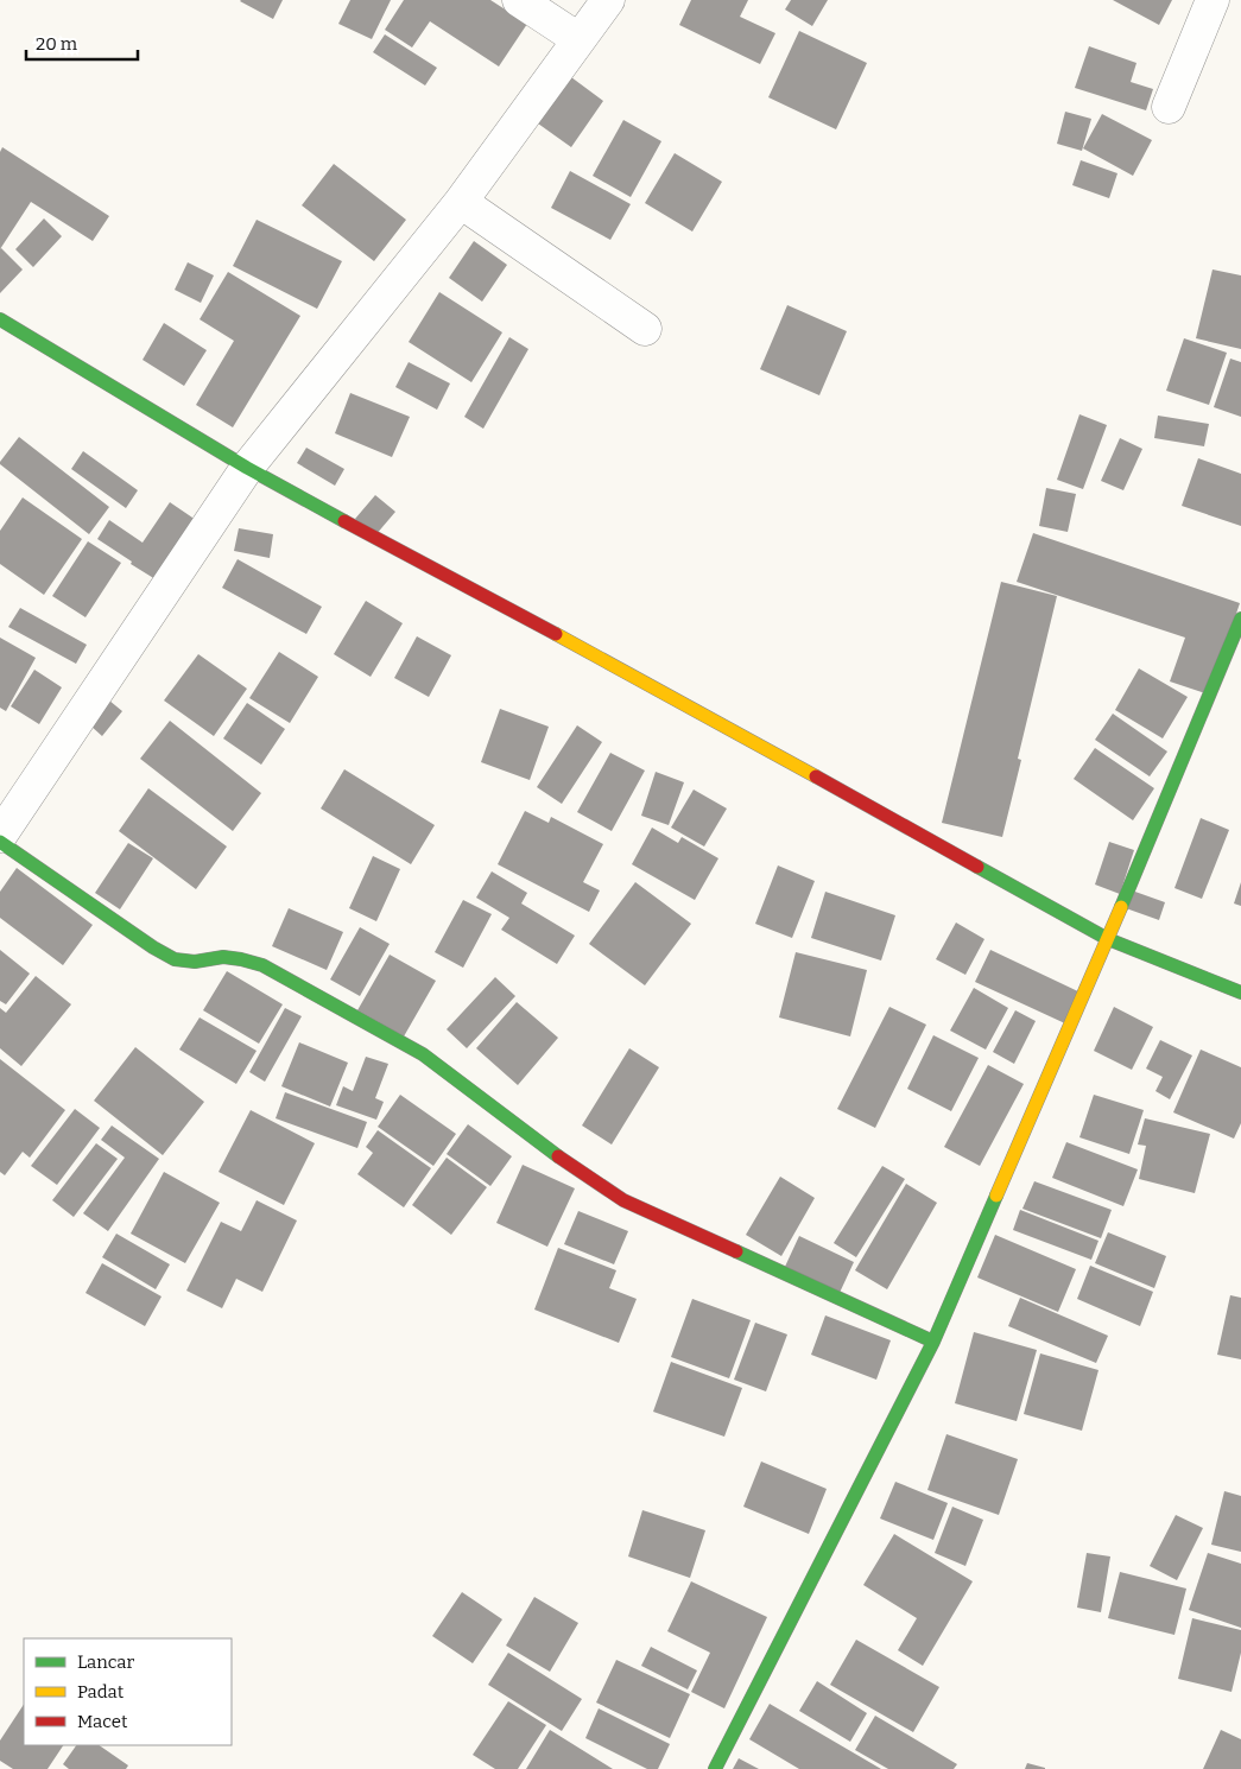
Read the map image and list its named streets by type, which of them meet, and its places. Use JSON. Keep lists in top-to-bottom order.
{
  "legend": ["Lancar", "Padat", "Macet"],
  "scale_bar": "20 m"
}
